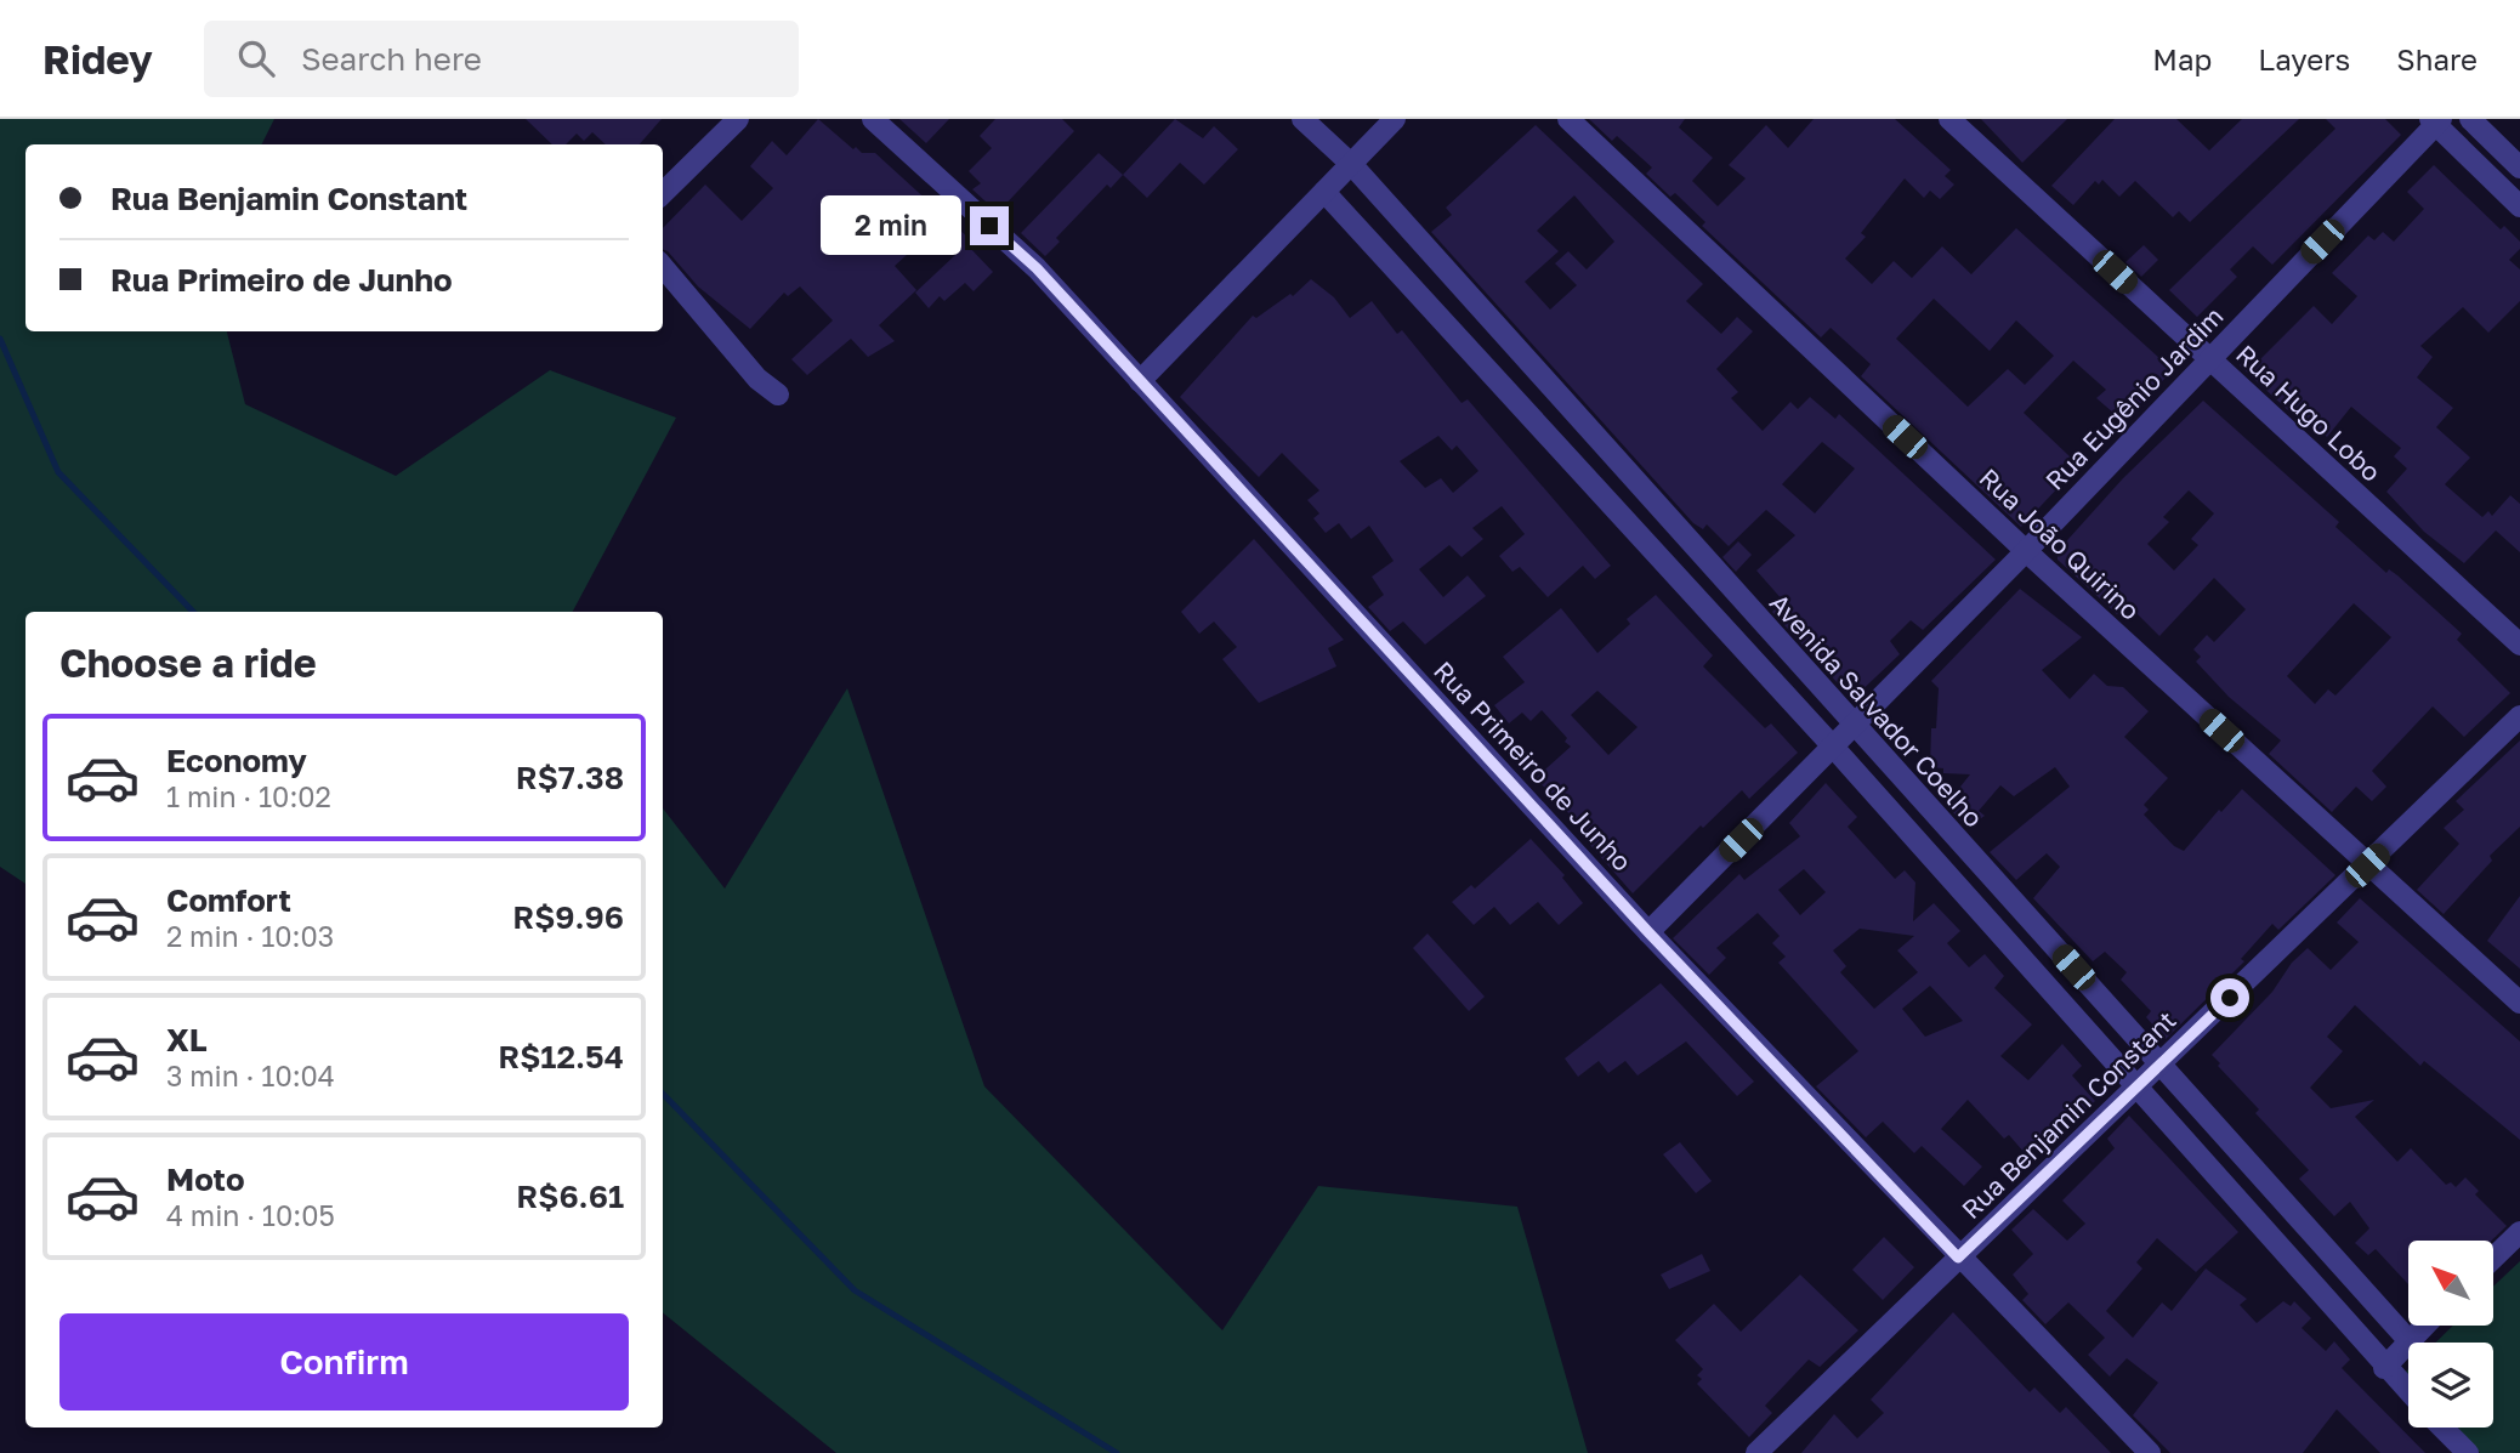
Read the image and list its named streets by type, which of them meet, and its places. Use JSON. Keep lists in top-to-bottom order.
{
  "streets": {
    "street": [
      "Rua Eugênio Jardim",
      "Rua Hugo Lobo",
      "Rua João Quirino",
      "Avenida Salvador Coelho",
      "Rua Primeiro de Junho",
      "Rua Benjamin Constant"
    ]
  },
  "crossings": [
    ["Rua Eugênio Jardim", "Rua Hugo Lobo"],
    ["Rua Eugênio Jardim", "Rua João Quirino"],
    ["Rua Eugênio Jardim", "Avenida Salvador Coelho"],
    ["Rua Eugênio Jardim", "Rua Primeiro de Junho"],
    ["Rua João Quirino", "Rua Benjamin Constant"],
    ["Avenida Salvador Coelho", "Rua Benjamin Constant"],
    ["Rua Primeiro de Junho", "Rua Benjamin Constant"]
  ],
  "north": "top left",
  "page": {
    "header": "Ridey",
    "search": "Search here",
    "nav": ["Map", "Layers", "Share"],
    "banner": ["Rua Benjamin Constant", "Rua Primeiro de Junho"],
    "bubble": "2 min",
    "heading": "Choose a ride",
    "list": [
      {
        "name": "Economy",
        "note": "1 min · 10:02",
        "value": "R$7.38"
      },
      {
        "name": "Comfort",
        "note": "2 min · 10:03",
        "value": "R$9.96"
      },
      {
        "name": "XL",
        "note": "3 min · 10:04",
        "value": "R$12.54"
      },
      {
        "name": "Moto",
        "note": "4 min · 10:05",
        "value": "R$6.61"
      }
    ],
    "buttons": "Confirm"
  }
}
